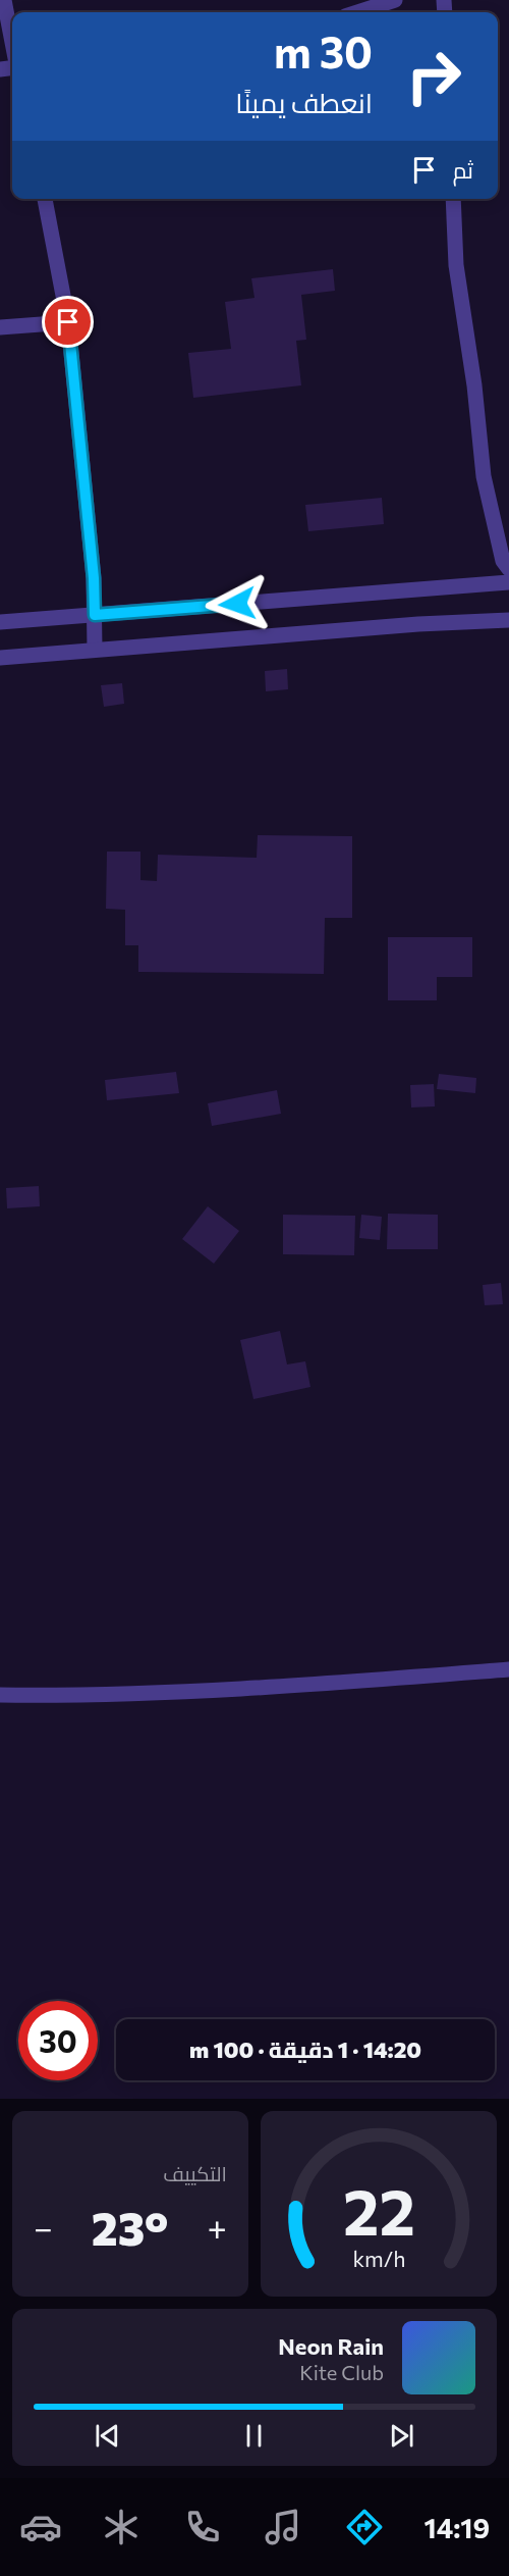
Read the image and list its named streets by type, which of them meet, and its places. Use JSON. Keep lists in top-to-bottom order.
{
  "page": {
    "turn": ["30 m", "انعطف يمينًا"],
    "then": "ثم",
    "limit": "30",
    "trip": "14:20 · 1 دقيقة · 100 m",
    "tile": "التكييف",
    "heat": ["−", "23°", "+"],
    "song": ["Neon Rain", "Kite Club"],
    "tabs": "14:19",
    "gauge": ["22", "km/h"]
  }
}
